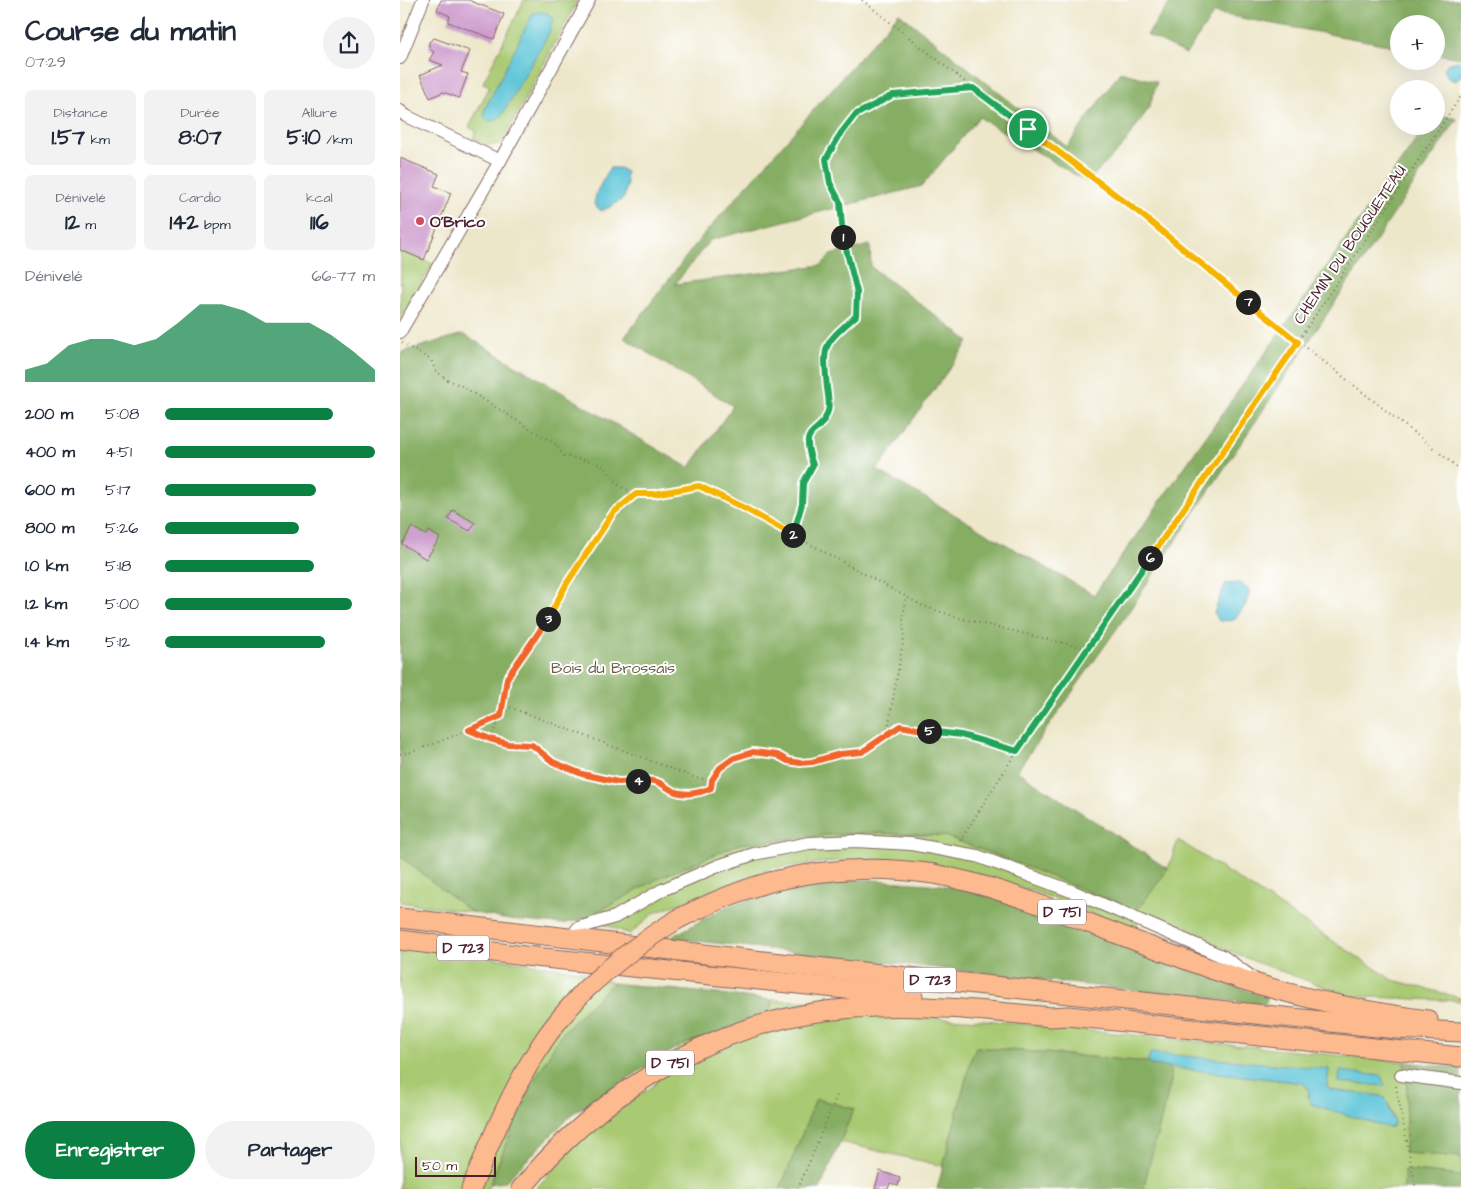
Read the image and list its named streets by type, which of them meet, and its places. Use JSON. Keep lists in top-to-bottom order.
{
  "streets": {
    "highway": ["D 751", "D 723"],
    "path": ["CHEMIN DU BOUQUETEAU"]
  },
  "crossings": [
    ["D 751", "D 723"]
  ],
  "parks": ["Bois du Brossais"],
  "places": ["O'Brico"],
  "scale_bar": "50 m",
  "page": {
    "heading": ["Course du matin", "07:29"],
    "map_buttons": ["+", "−"],
    "stats": [
      ["Distance", "1.57 km"],
      ["Durée", "8:07"],
      ["Allure", "5:10 /km"],
      ["Dénivelé", "12 m"],
      ["Cardio", "142 bpm"],
      ["kcal", "116"]
    ],
    "pins": [
      "1",
      "7",
      "2",
      "6",
      "3",
      "5",
      "4"
    ],
    "chart": ["Dénivelé", "66–77 m"],
    "list": [
      {
        "name": "200 m",
        "note": "5:08"
      },
      {
        "name": "400 m",
        "note": "4:51"
      },
      {
        "name": "600 m",
        "note": "5:17"
      },
      {
        "name": "800 m",
        "note": "5:26"
      },
      {
        "name": "1.0 km",
        "note": "5:18"
      },
      {
        "name": "1.2 km",
        "note": "5:00"
      },
      {
        "name": "1.4 km",
        "note": "5:12"
      }
    ],
    "buttons": ["Enregistrer", "Partager"],
    "scale": "50 m"
  }
}
